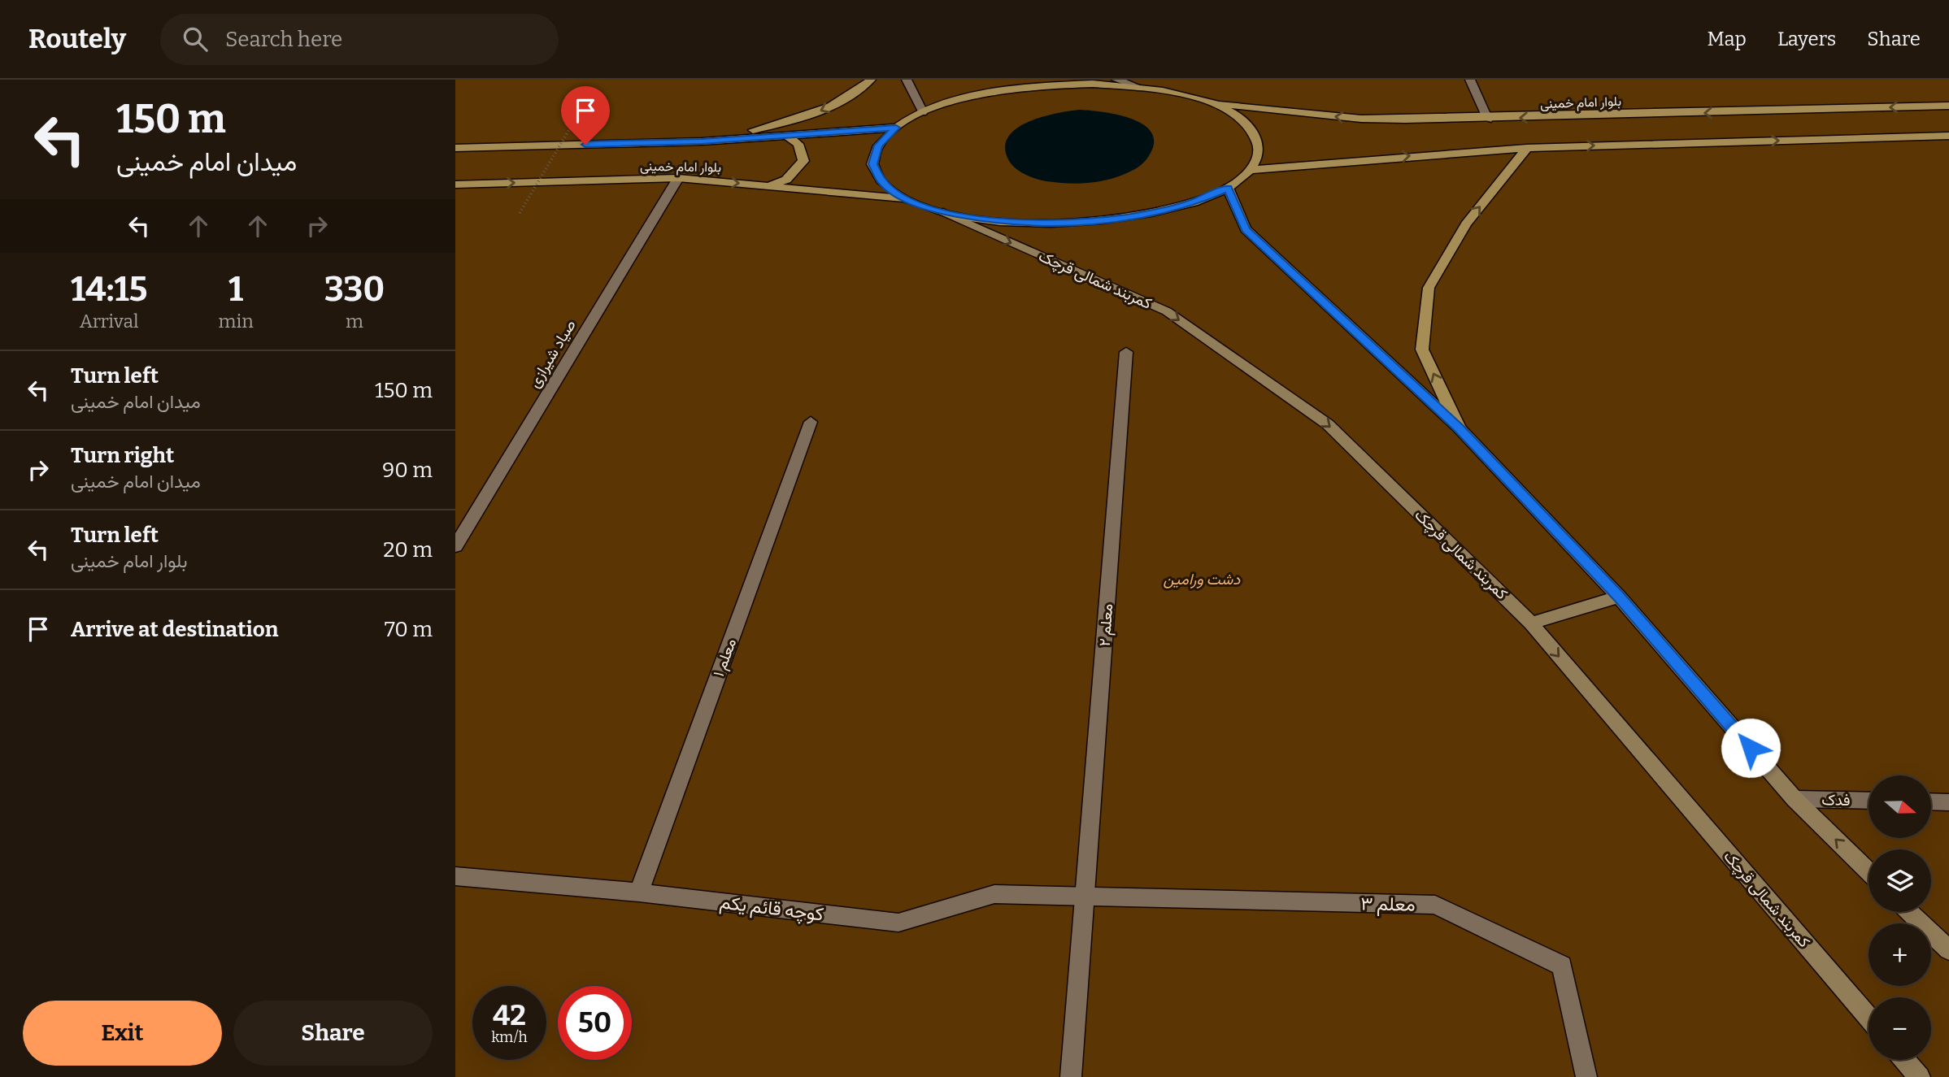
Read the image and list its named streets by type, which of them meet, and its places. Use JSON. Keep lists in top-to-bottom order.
{
  "streets": {
    "main road": ["بلوار امام خمینی", "کمربند شمالی قرچک"],
    "street": [
      "صیاد شیرازی",
      "معلم ۲",
      "معلم ۱",
      "فدک",
      "معلم ۳",
      "کوچه قائم یکم"
    ]
  },
  "crossings": [
    ["بلوار امام خمینی", "صیاد شیرازی"],
    ["معلم ۲", "معلم ۳"],
    ["معلم ۲", "کوچه قائم یکم"],
    ["معلم ۱", "کوچه قائم یکم"],
    ["معلم ۳", "کوچه قائم یکم"]
  ],
  "parks": ["دشت ورامین"],
  "north": "right",
  "page": {
    "header": "Routely",
    "search": "Search here",
    "nav": ["Map", "Layers", "Share"],
    "turn": ["150 m", "میدان امام خمینی"],
    "eta": [
      "14:15",
      "Arrival",
      "1",
      "min",
      "330",
      "m"
    ],
    "list": [
      {
        "name": "Turn left",
        "note": "میدان امام خمینی",
        "value": "150 m"
      },
      {
        "name": "Turn right",
        "note": "میدان امام خمینی",
        "value": "90 m"
      },
      {
        "name": "Turn left",
        "note": "بلوار امام خمینی",
        "value": "20 m"
      },
      {
        "name": "Arrive at destination",
        "value": "70 m"
      }
    ],
    "map_buttons": ["+", "−"],
    "speed": "42 km/h",
    "limit": "50",
    "buttons": ["Exit", "Share"]
  }
}
